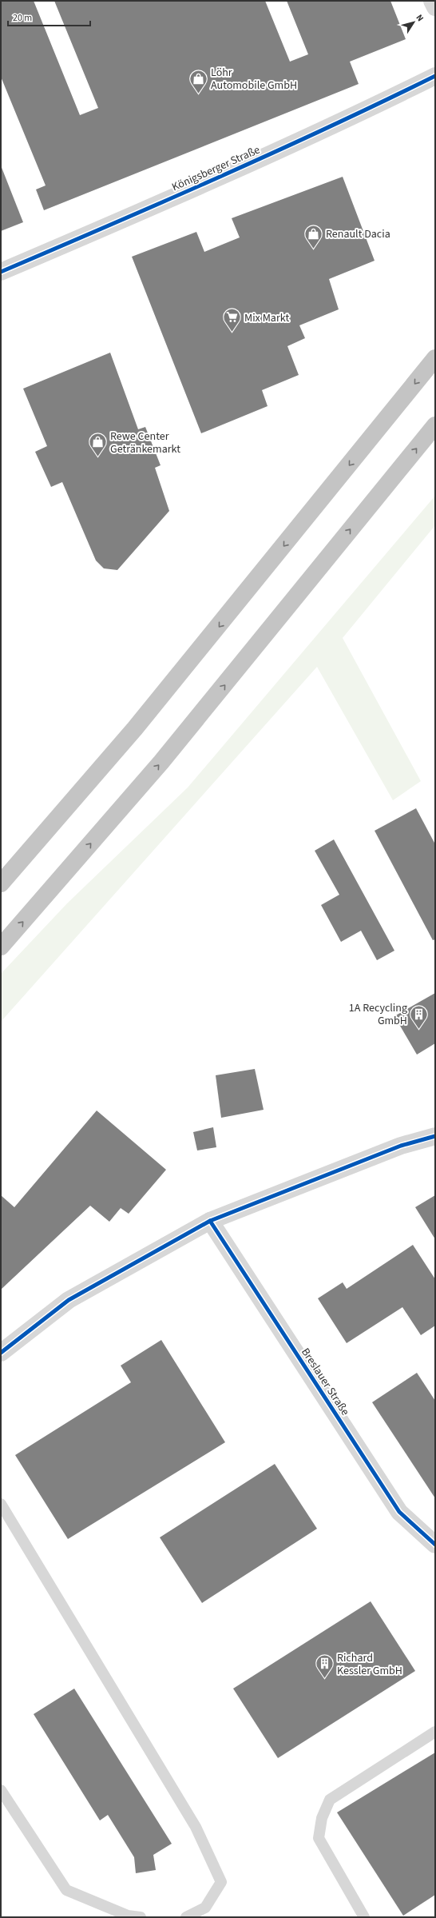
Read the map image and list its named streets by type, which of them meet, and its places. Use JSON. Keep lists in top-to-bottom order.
{
  "streets": {
    "street": ["Königsberger Straße", "Breslauer Straße"]
  },
  "places": {
    "shop": ["Löhr Automobile GmbH", "Renault Dacia", "Rewe Center Getränkemarkt"],
    "supermarket": ["Mix Markt"],
    "building": ["1A Recycling GmbH", "Richard Kessler GmbH"]
  },
  "scale_bar": "20 m",
  "north": "top right"
}
